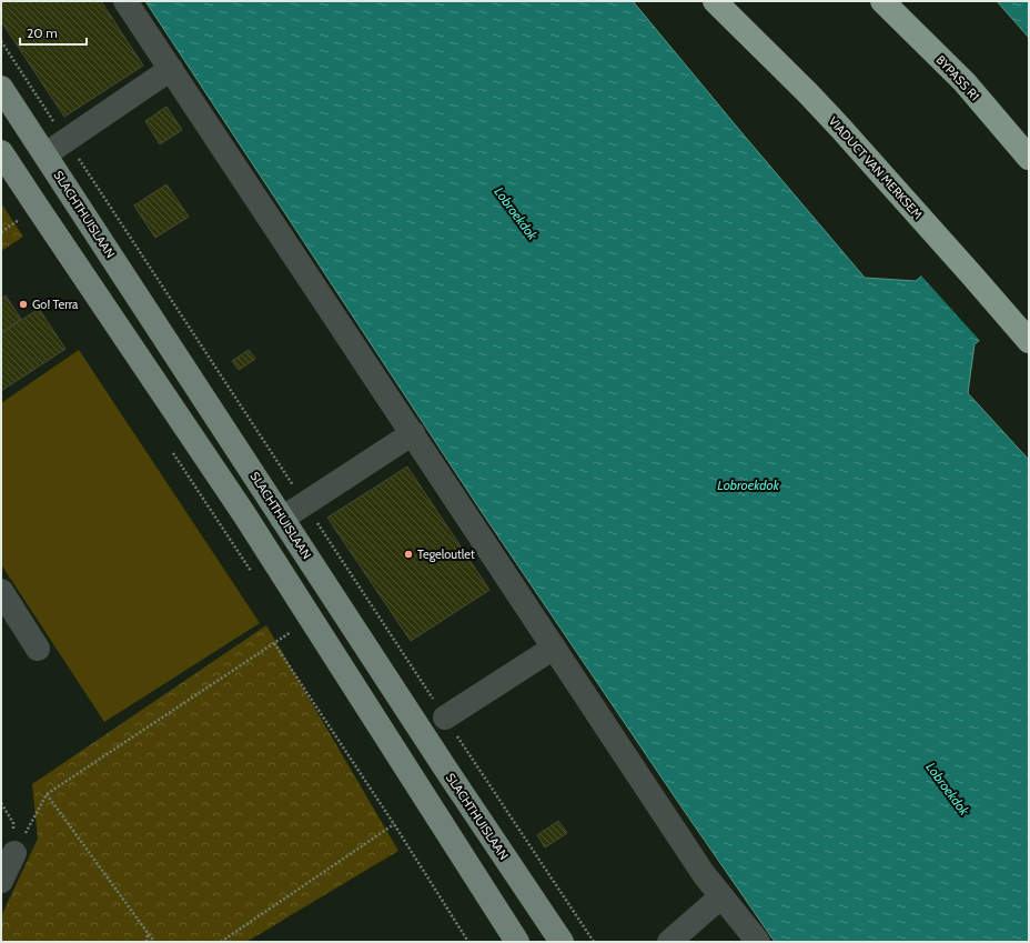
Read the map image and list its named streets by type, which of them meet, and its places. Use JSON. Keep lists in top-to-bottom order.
{
  "streets": {
    "highway": ["BYPASS R1", "VIADUCT VAN MERKSEM"],
    "main road": ["SLACHTHUISLAAN"]
  },
  "water": ["Lobroekdok"],
  "places": ["Go! Terra", "Tegeloutlet"],
  "scale_bar": "20 m"
}
